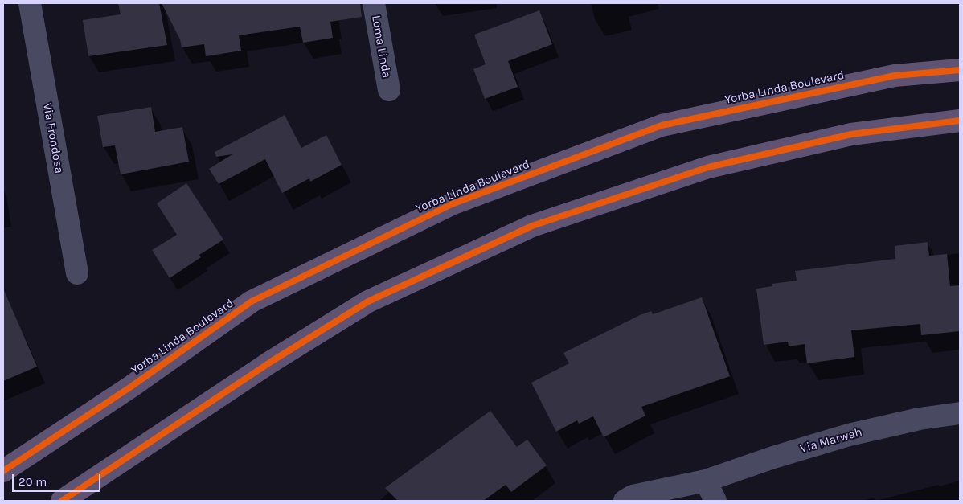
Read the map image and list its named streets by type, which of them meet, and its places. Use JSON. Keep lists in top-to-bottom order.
{
  "streets": {
    "main road": ["Yorba Linda Boulevard"],
    "street": ["Loma Linda", "Via Frondosa", "Via Marwah"]
  },
  "scale_bar": "20 m"
}
